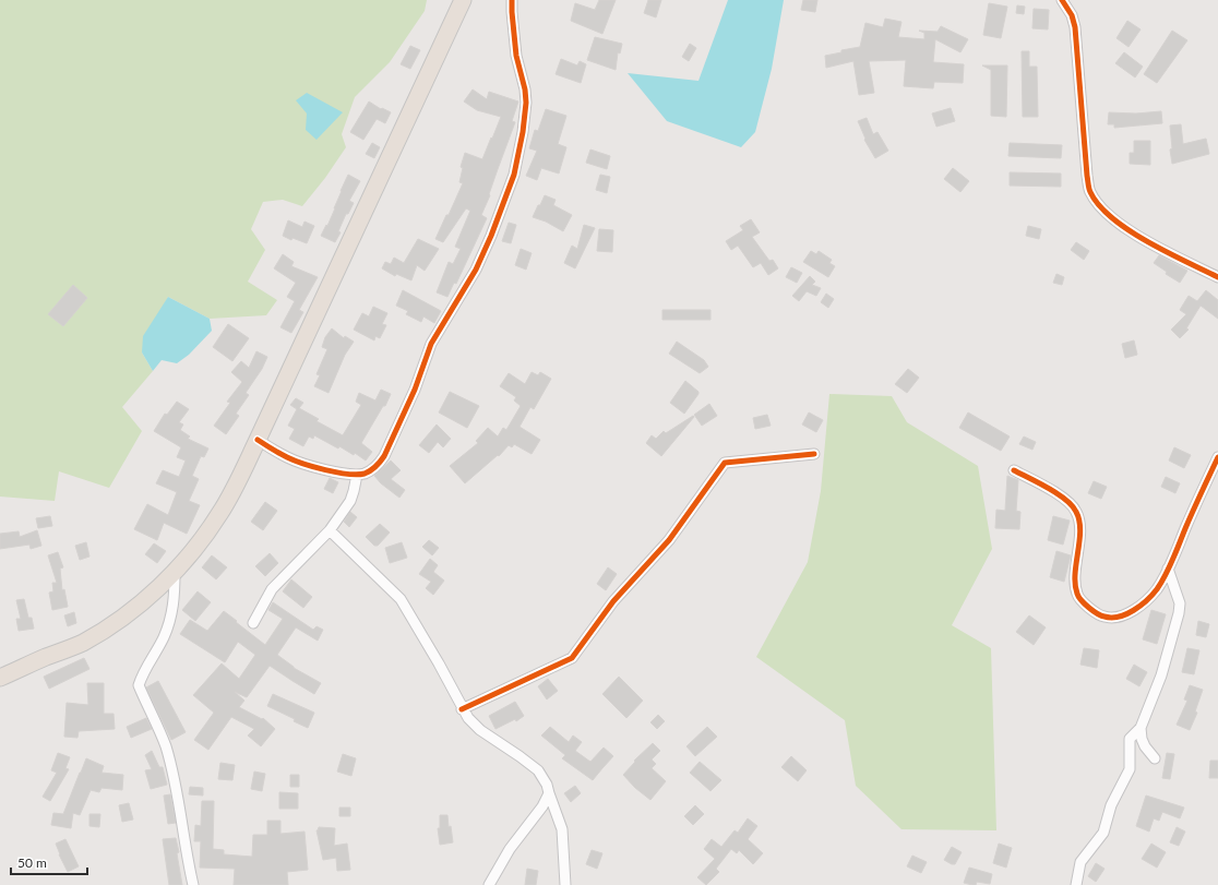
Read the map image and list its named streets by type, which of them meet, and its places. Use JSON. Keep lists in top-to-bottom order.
{
  "scale_bar": "50 m"
}
